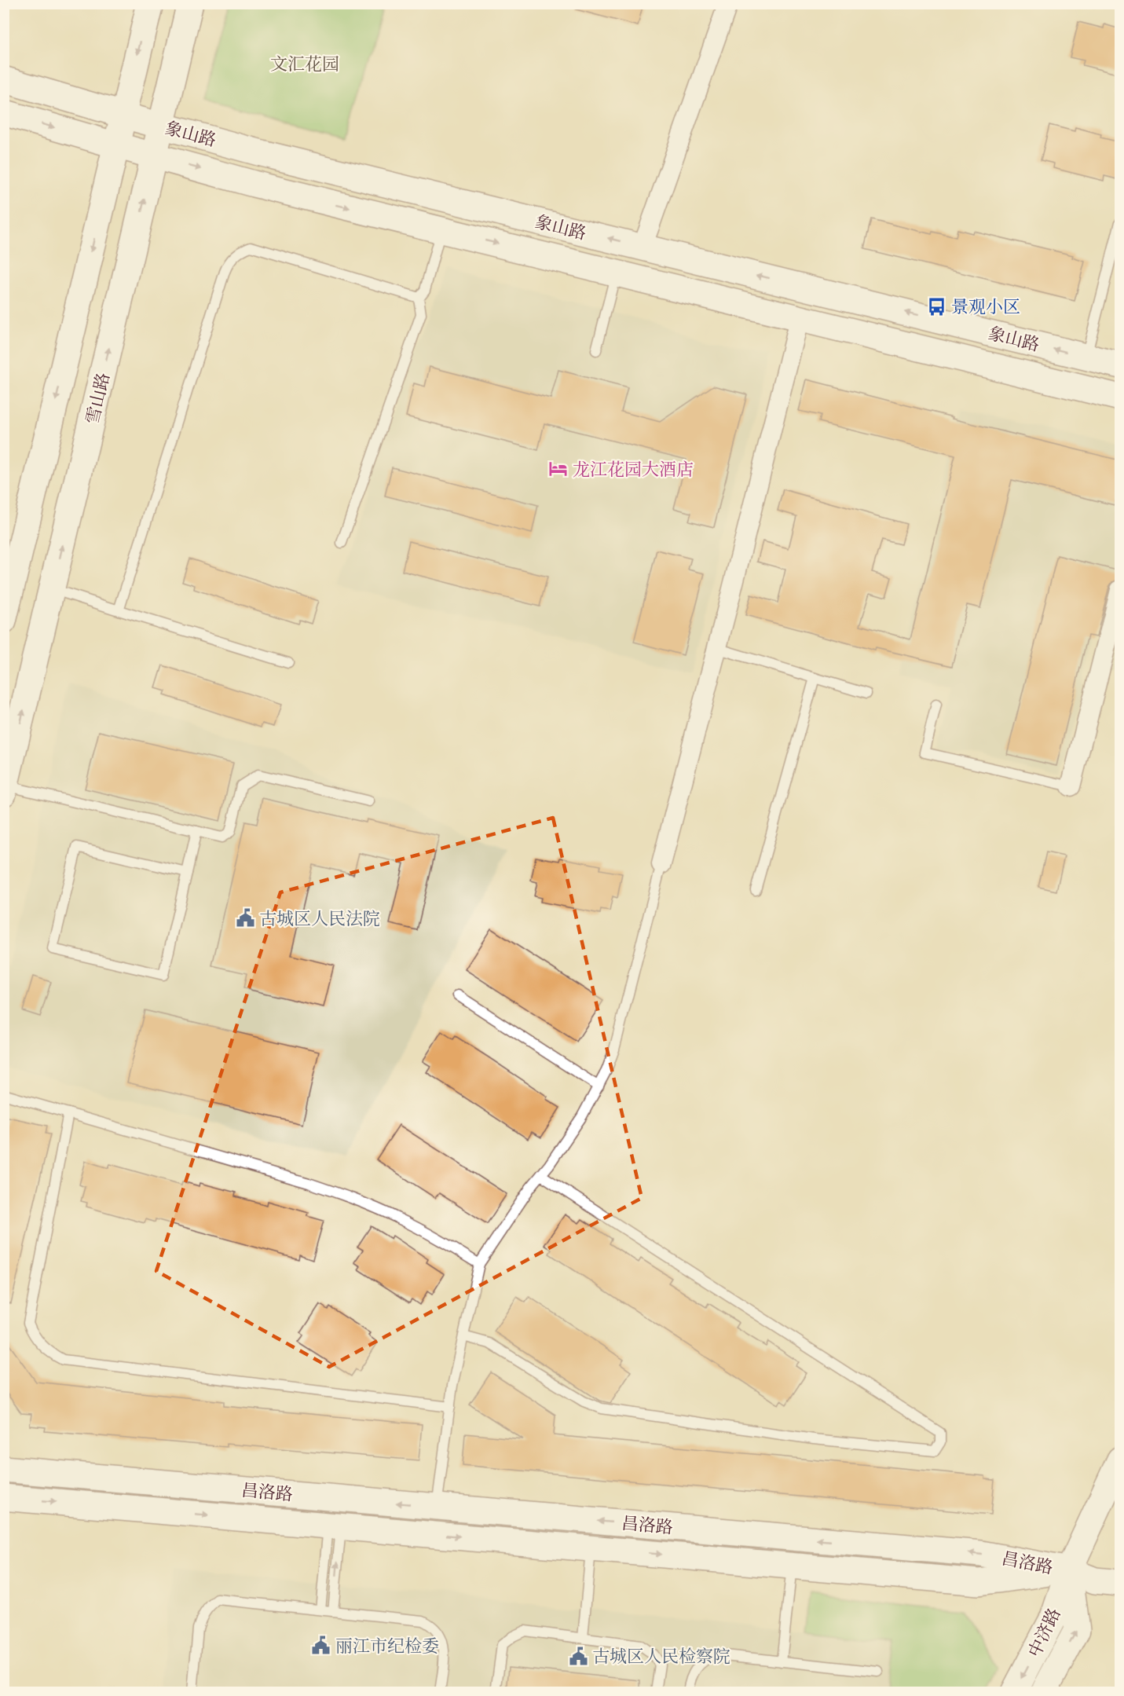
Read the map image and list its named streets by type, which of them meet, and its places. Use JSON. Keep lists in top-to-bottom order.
{
  "streets": {
    "street": [
      "象山路",
      "雪山路",
      "昌洛路",
      "中济路"
    ]
  },
  "crossings": [
    ["象山路", "雪山路"],
    ["昌洛路", "中济路"]
  ],
  "parks": ["文汇花园"],
  "places": {
    "bus stop": ["景观小区"],
    "hotel": ["龙江花园大酒店"],
    "public building": ["古城区人民法院", "丽江市纪检委", "古城区人民检察院"]
  }
}
